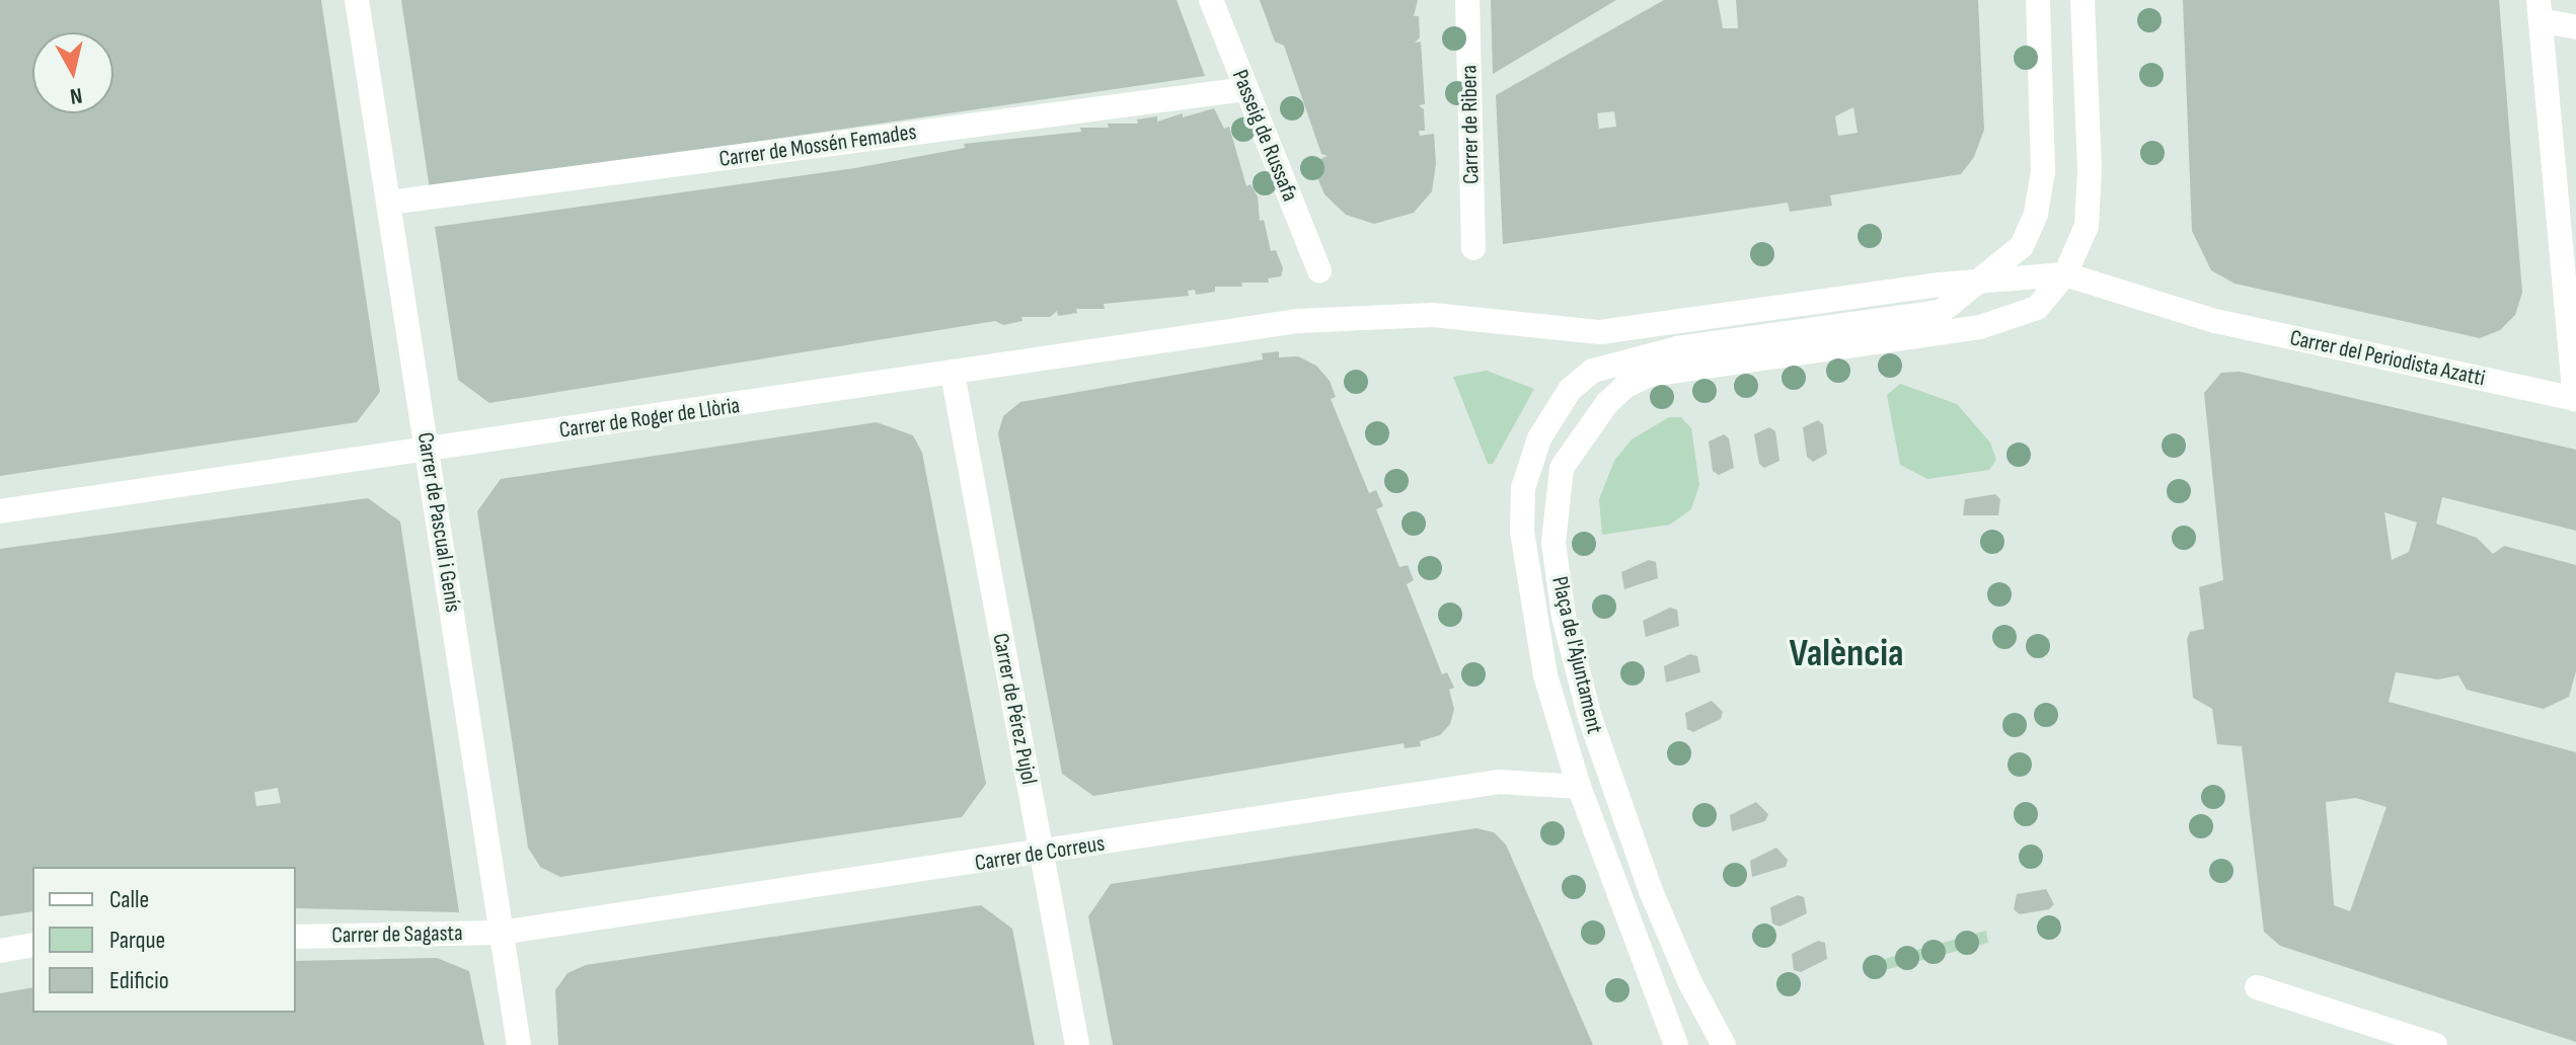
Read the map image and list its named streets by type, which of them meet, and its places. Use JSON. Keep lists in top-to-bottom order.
{
  "streets": {
    "street": [
      "Carrer de Ribera",
      "Passeig de Russafa",
      "Carrer de Mossén Femades",
      "Carrer del Periodista Azatti",
      "Carrer de Roger de Llòria",
      "Carrer de Pascual i Genís",
      "Plaça de l'Ajuntament",
      "Carrer de Pérez Pujol",
      "Carrer de Correus",
      "Carrer de Sagasta"
    ]
  },
  "crossings": [
    ["Passeig de Russafa", "Carrer de Mossén Femades"],
    ["Carrer de Mossén Femades", "Carrer de Pascual i Genís"],
    ["Carrer del Periodista Azatti", "Plaça de l'Ajuntament"],
    ["Carrer de Roger de Llòria", "Carrer de Pascual i Genís"],
    ["Carrer de Roger de Llòria", "Plaça de l'Ajuntament"],
    ["Carrer de Roger de Llòria", "Carrer de Pérez Pujol"],
    ["Carrer de Pascual i Genís", "Carrer de Correus"],
    ["Carrer de Pascual i Genís", "Carrer de Sagasta"],
    ["Plaça de l'Ajuntament", "Carrer de Correus"],
    ["Carrer de Pérez Pujol", "Carrer de Correus"],
    ["Carrer de Correus", "Carrer de Sagasta"]
  ],
  "districts": ["València"],
  "legend": ["Calle", "Parque", "Edificio"],
  "north": "bottom"
}
